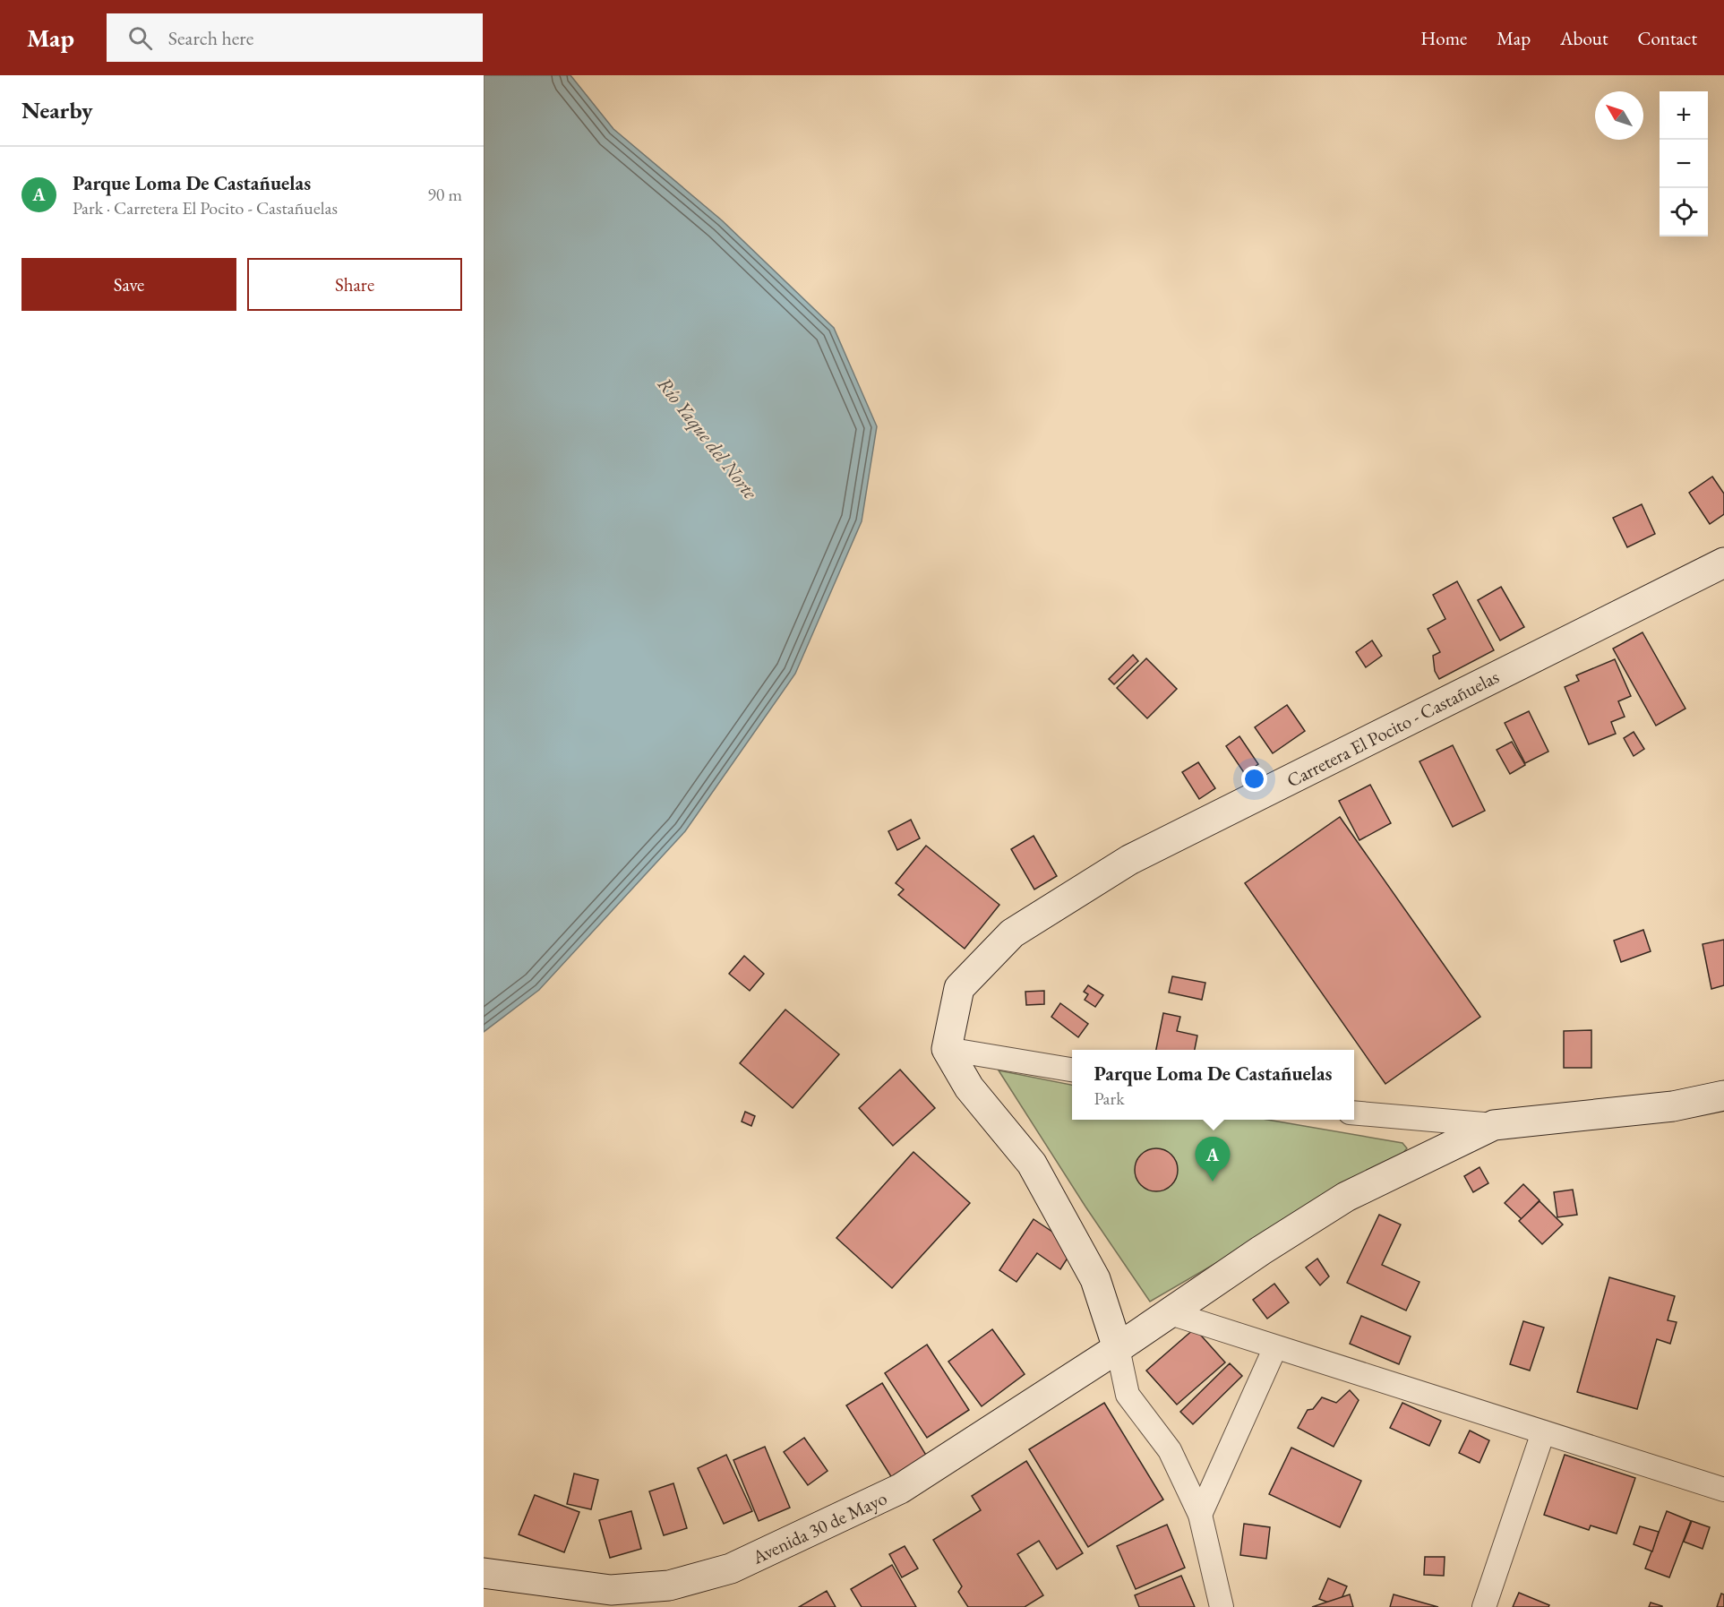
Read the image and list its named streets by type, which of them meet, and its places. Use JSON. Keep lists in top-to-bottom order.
{
  "streets": {
    "main road": ["Carretera El Pocito - Castañuelas", "Avenida 30 de Mayo"]
  },
  "water": ["Río Yaque del Norte"],
  "north": "top left",
  "page": {
    "header": "Map",
    "search": "Search here",
    "nav": [
      "Home",
      "Map",
      "About",
      "Contact"
    ],
    "heading": "Nearby",
    "map_buttons": ["+", "−"],
    "list": [
      {
        "mark": "A",
        "name": "Parque Loma De Castañuelas",
        "note": "Park · Carretera El Pocito - Castañuelas",
        "value": "90 m"
      }
    ],
    "buttons": ["Save", "Share"],
    "popup": ["Parque Loma De Castañuelas", "Park"],
    "pins": "A"
  }
}
